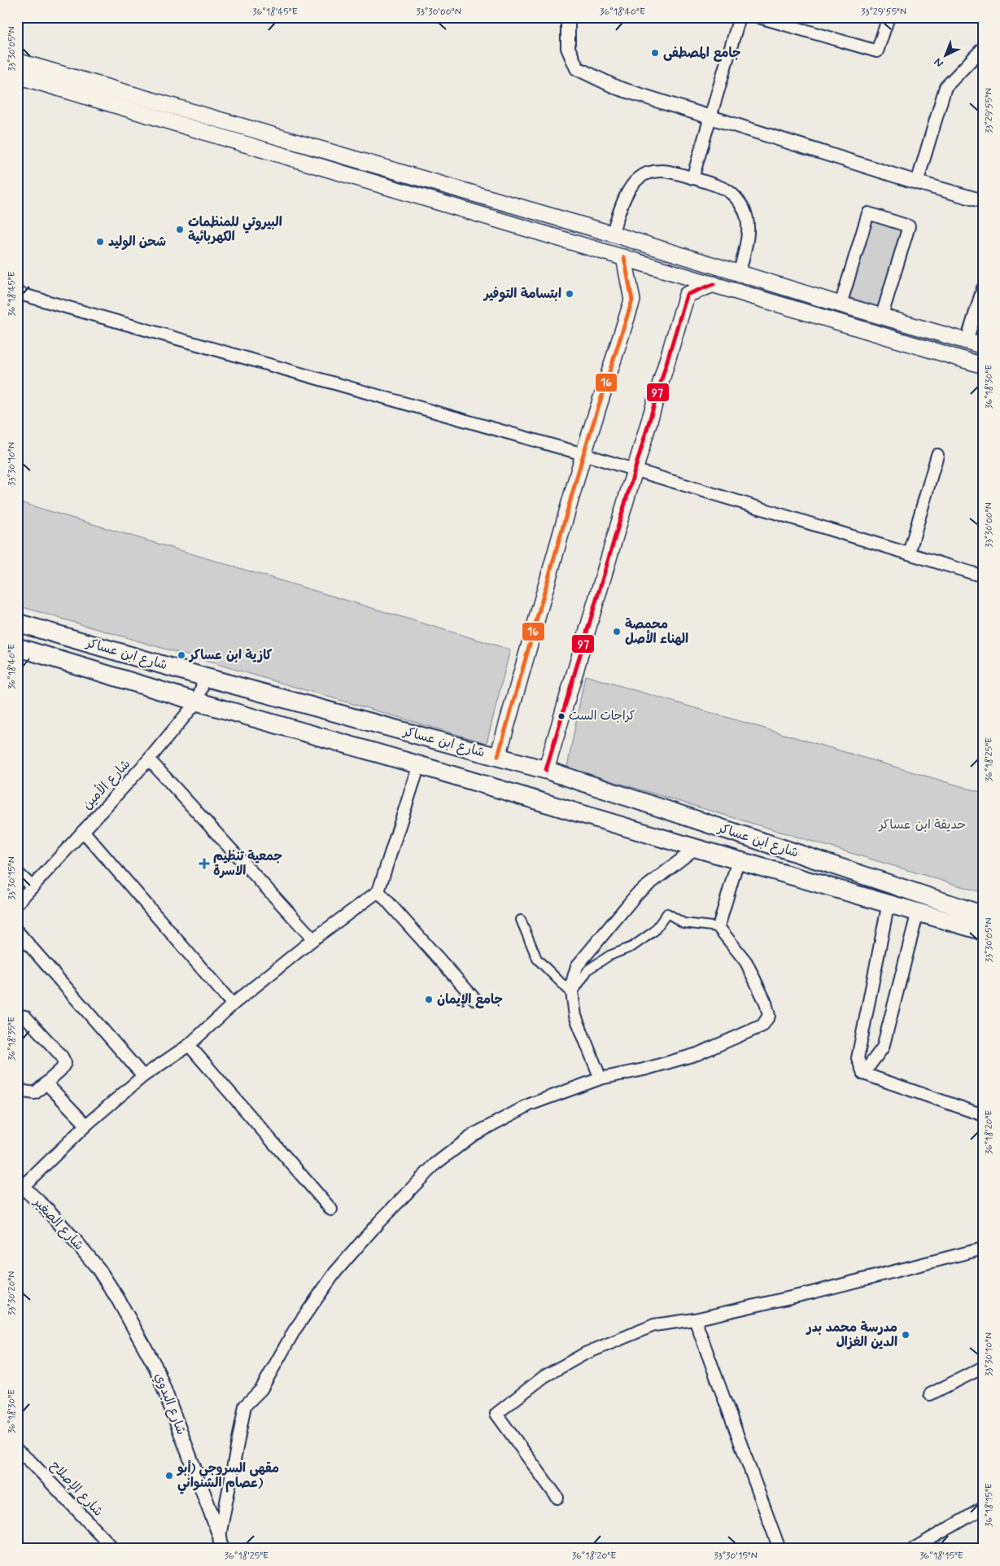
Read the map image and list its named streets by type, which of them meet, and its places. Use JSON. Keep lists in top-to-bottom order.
{
  "streets": {
    "main road": ["شارع ابن عساكر"],
    "street": [
      "شارع الأمين",
      "شارع الصغير",
      "شارع البدوي",
      "شارع الإصلاح"
    ]
  },
  "crossings": [
    ["شارع ابن عساكر", "شارع الأمين"],
    ["شارع الصغير", "شارع البدوي"]
  ],
  "parks": ["حديقة ابن عساكر"],
  "places": {
    "other": [
      "جامع المصطفى",
      "البيروتي للمنظمات الكهربائية",
      "شحن الوليد",
      "ابتسامة التوفير",
      "محمصة الهناء الأصل",
      "كازية ابن عساكر",
      "كراجات الست",
      "جامع الإيمان",
      "مدرسة محمد بدر الدين الغزال",
      "مقهى السروجي (أبو عصام الشنواني)"
    ],
    "health": ["جمعية تنظيم الاسرة"]
  },
  "lines": ["transit line 16", "transit line 97"],
  "north": "bottom left",
  "coordinates": [
    "36°18'45\"E",
    "33°30'00\"N",
    "36°18'40\"E",
    "33°29'55\"N",
    "33°30'05\"N",
    "36°18'30\"E",
    "33°30'10\"N",
    "36°18'25\"E",
    "33°30'15\"N",
    "36°18'35\"E",
    "36°18'20\"E",
    "33°30'20\"N",
    "36°18'15\"E"
  ]
}
